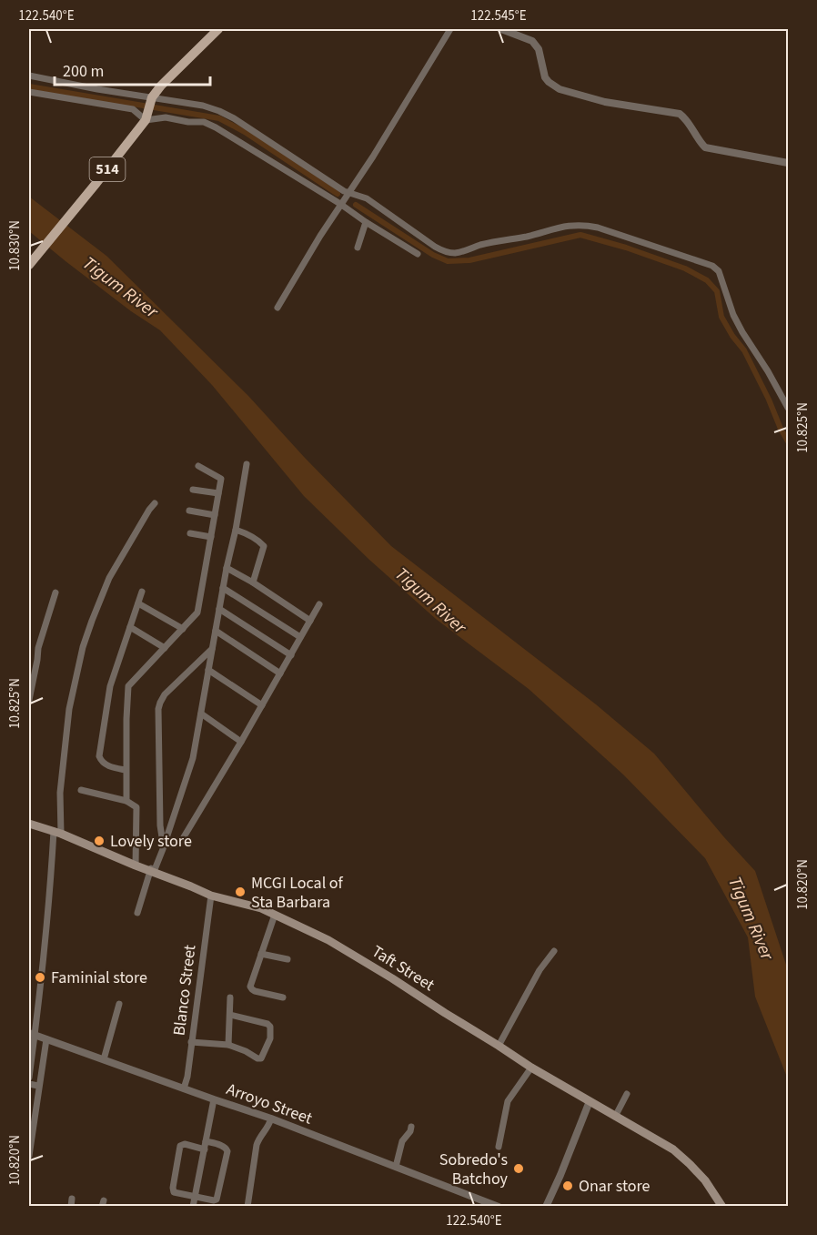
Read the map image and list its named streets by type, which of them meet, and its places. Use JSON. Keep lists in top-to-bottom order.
{
  "streets": {
    "main road": ["514", "Taft Street"],
    "street": ["Blanco Street", "Arroyo Street"]
  },
  "crossings": [
    ["Taft Street", "Blanco Street"],
    ["Blanco Street", "Arroyo Street"]
  ],
  "water": ["Tigum River"],
  "places": [
    "Lovely store",
    "MCGI Local of Sta Barbara",
    "Faminial store",
    "Sobredo's Batchoy",
    "Onar store"
  ],
  "scale_bar": "200 m",
  "coordinates": [
    "122.540°E",
    "122.545°E",
    "10.830°N",
    "10.825°N",
    "10.820°N"
  ]
}
